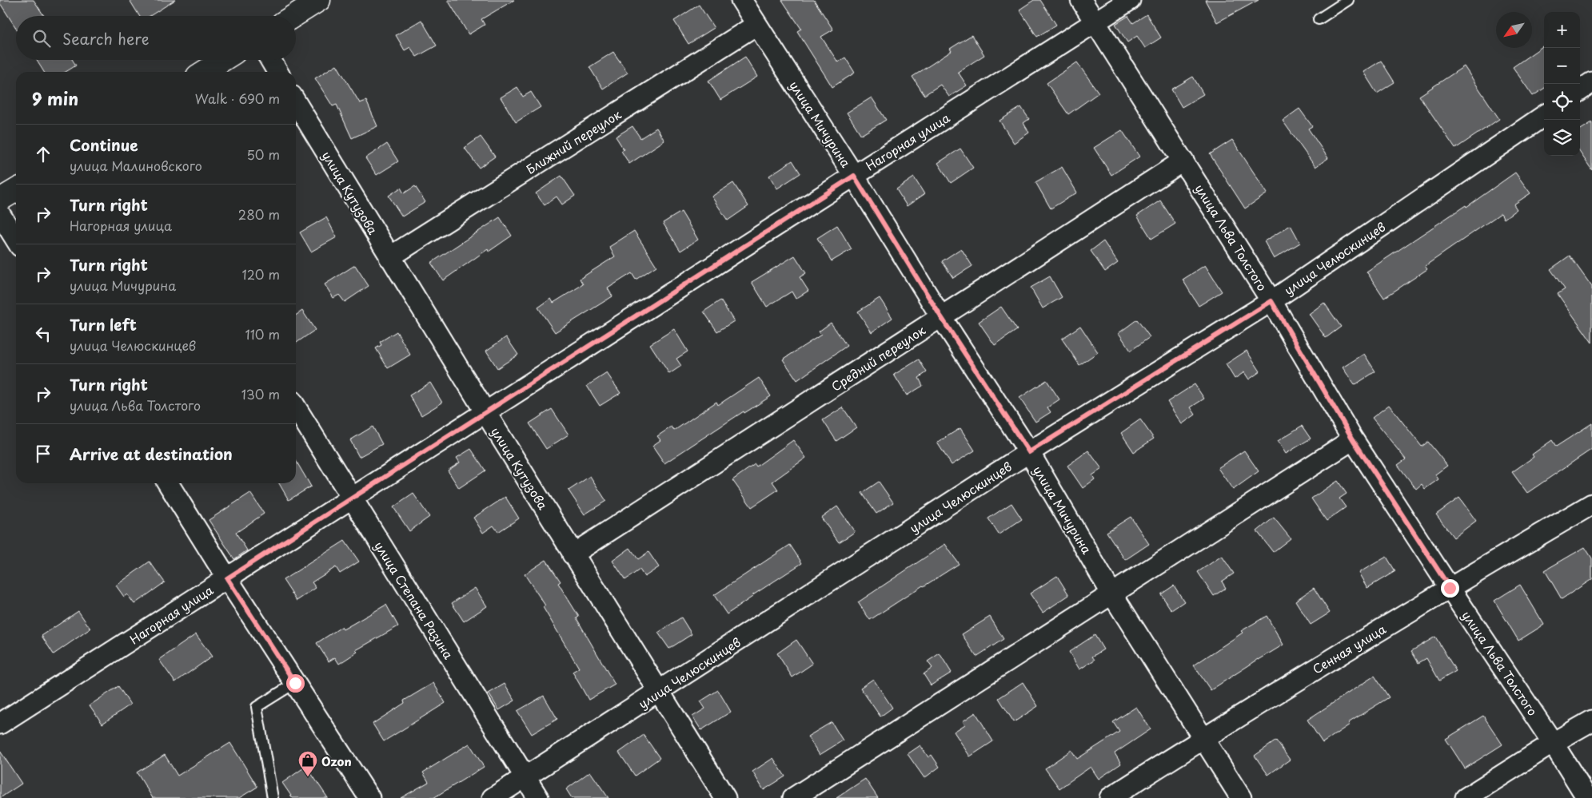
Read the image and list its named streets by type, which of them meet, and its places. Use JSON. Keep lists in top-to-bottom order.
{
  "streets": {
    "street": [
      "улица Мичурина",
      "Ближний переулок",
      "Нагорная улица",
      "улица Кутузова",
      "улица Льва Толстого",
      "улица Челюскинцев",
      "Средний переулок",
      "улица Степана Разина",
      "Сенная улица"
    ]
  },
  "crossings": [
    ["улица Мичурина", "Ближний переулок"],
    ["улица Мичурина", "Нагорная улица"],
    ["улица Мичурина", "улица Челюскинцев"],
    ["улица Мичурина", "Средний переулок"],
    ["улица Мичурина", "Сенная улица"],
    ["Ближний переулок", "улица Кутузова"],
    ["Нагорная улица", "улица Кутузова"],
    ["Нагорная улица", "улица Льва Толстого"],
    ["Нагорная улица", "улица Степана Разина"],
    ["улица Кутузова", "улица Челюскинцев"],
    ["улица Кутузова", "Средний переулок"],
    ["улица Льва Толстого", "улица Челюскинцев"],
    ["улица Льва Толстого", "Средний переулок"],
    ["улица Льва Толстого", "Сенная улица"],
    ["улица Челюскинцев", "улица Степана Разина"]
  ],
  "places": {
    "shop": ["Ozon"]
  },
  "north": "bottom left",
  "page": {
    "map_buttons": ["+", "−"],
    "search": "Search here",
    "heading": ["9 min", "Walk · 690 m"],
    "list": [
      ["Continue", "улица Малиновского", "50 m"],
      ["Turn right", "Нагорная улица", "280 m"],
      ["Turn right", "улица Мичурина", "120 m"],
      ["Turn left", "улица Челюскинцев", "110 m"],
      ["Turn right", "улица Льва Толстого", "130 m"],
      "Arrive at destination"
    ]
  }
}
